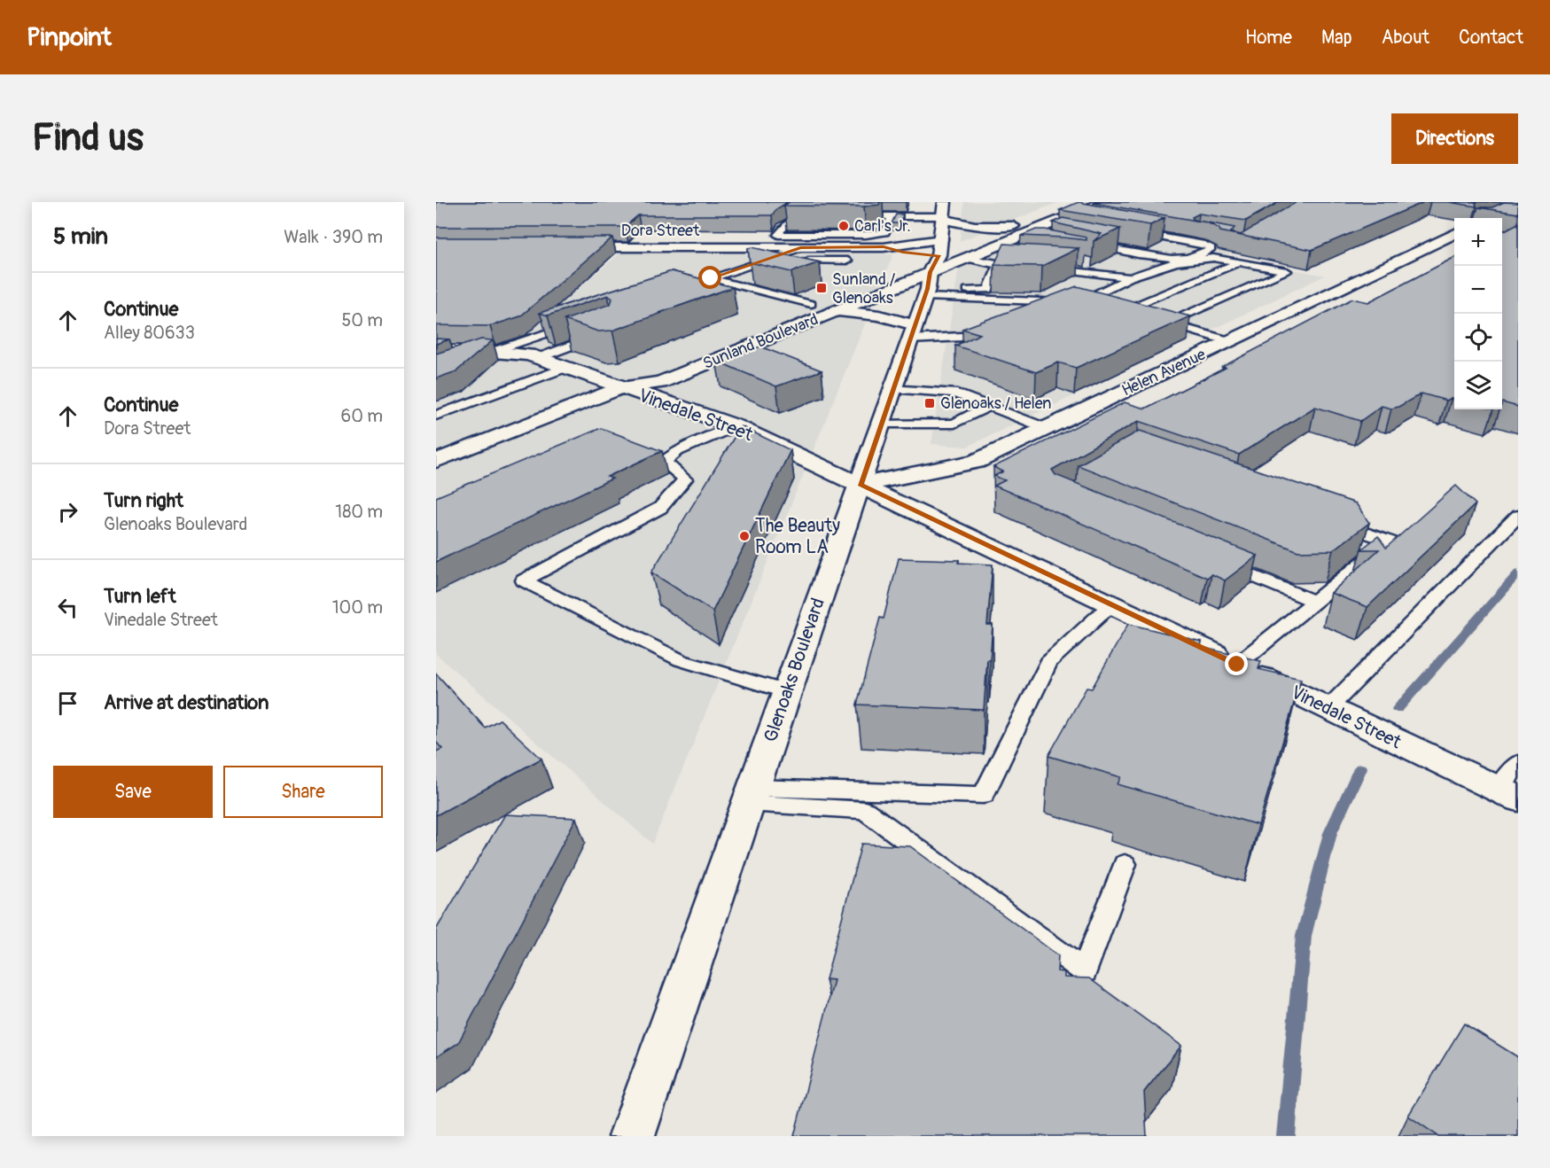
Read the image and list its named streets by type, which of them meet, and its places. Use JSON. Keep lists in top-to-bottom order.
{
  "streets": {
    "main road": [
      "Dora Street",
      "Sunland Boulevard",
      "Helen Avenue",
      "Vinedale Street",
      "Glenoaks Boulevard"
    ]
  },
  "crossings": [
    ["Dora Street", "Sunland Boulevard"],
    ["Dora Street", "Glenoaks Boulevard"],
    ["Sunland Boulevard", "Vinedale Street"],
    ["Sunland Boulevard", "Glenoaks Boulevard"],
    ["Helen Avenue", "Vinedale Street"],
    ["Helen Avenue", "Glenoaks Boulevard"],
    ["Vinedale Street", "Glenoaks Boulevard"]
  ],
  "places": {
    "other": ["Carl's Jr.", "The Beauty Room LA"],
    "transit": ["Sunland / Glenoaks", "Glenoaks / Helen"]
  },
  "page": {
    "header": "Pinpoint",
    "nav": [
      "Home",
      "Map",
      "About",
      "Contact"
    ],
    "buttons": [
      "Directions",
      ["Save", "Share"]
    ],
    "title": "Find us",
    "heading": ["5 min", "Walk · 390 m"],
    "map_buttons": ["+", "−"],
    "list": [
      ["Continue", "Alley 80633", "50 m"],
      ["Continue", "Dora Street", "60 m"],
      ["Turn right", "Glenoaks Boulevard", "180 m"],
      ["Turn left", "Vinedale Street", "100 m"],
      "Arrive at destination"
    ]
  }
}
